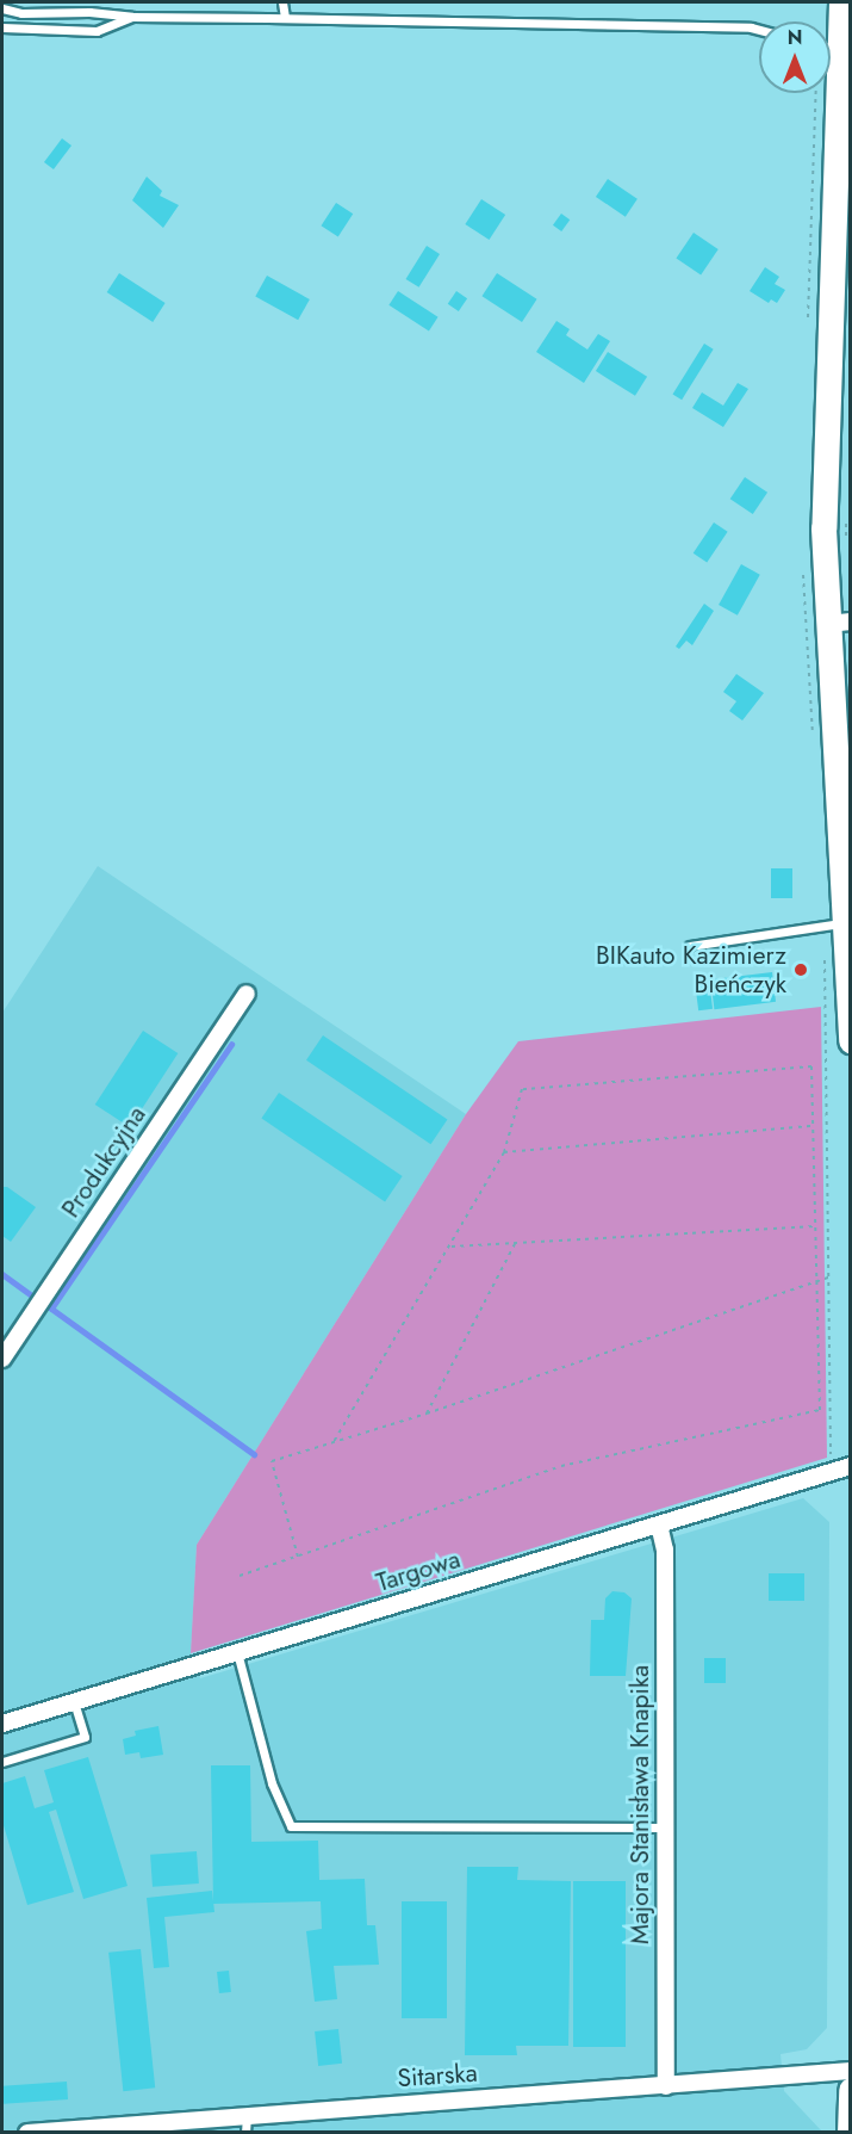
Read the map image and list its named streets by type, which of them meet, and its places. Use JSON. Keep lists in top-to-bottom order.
{
  "streets": {
    "street": [
      "Produkcyjna",
      "Targowa",
      "Majora Stanisława Knapika",
      "Sitarska"
    ]
  },
  "crossings": [
    ["Targowa", "Majora Stanisława Knapika"],
    ["Majora Stanisława Knapika", "Sitarska"]
  ],
  "places": ["BIKauto Kazimierz Bieńczyk"],
  "north": "top"
}
